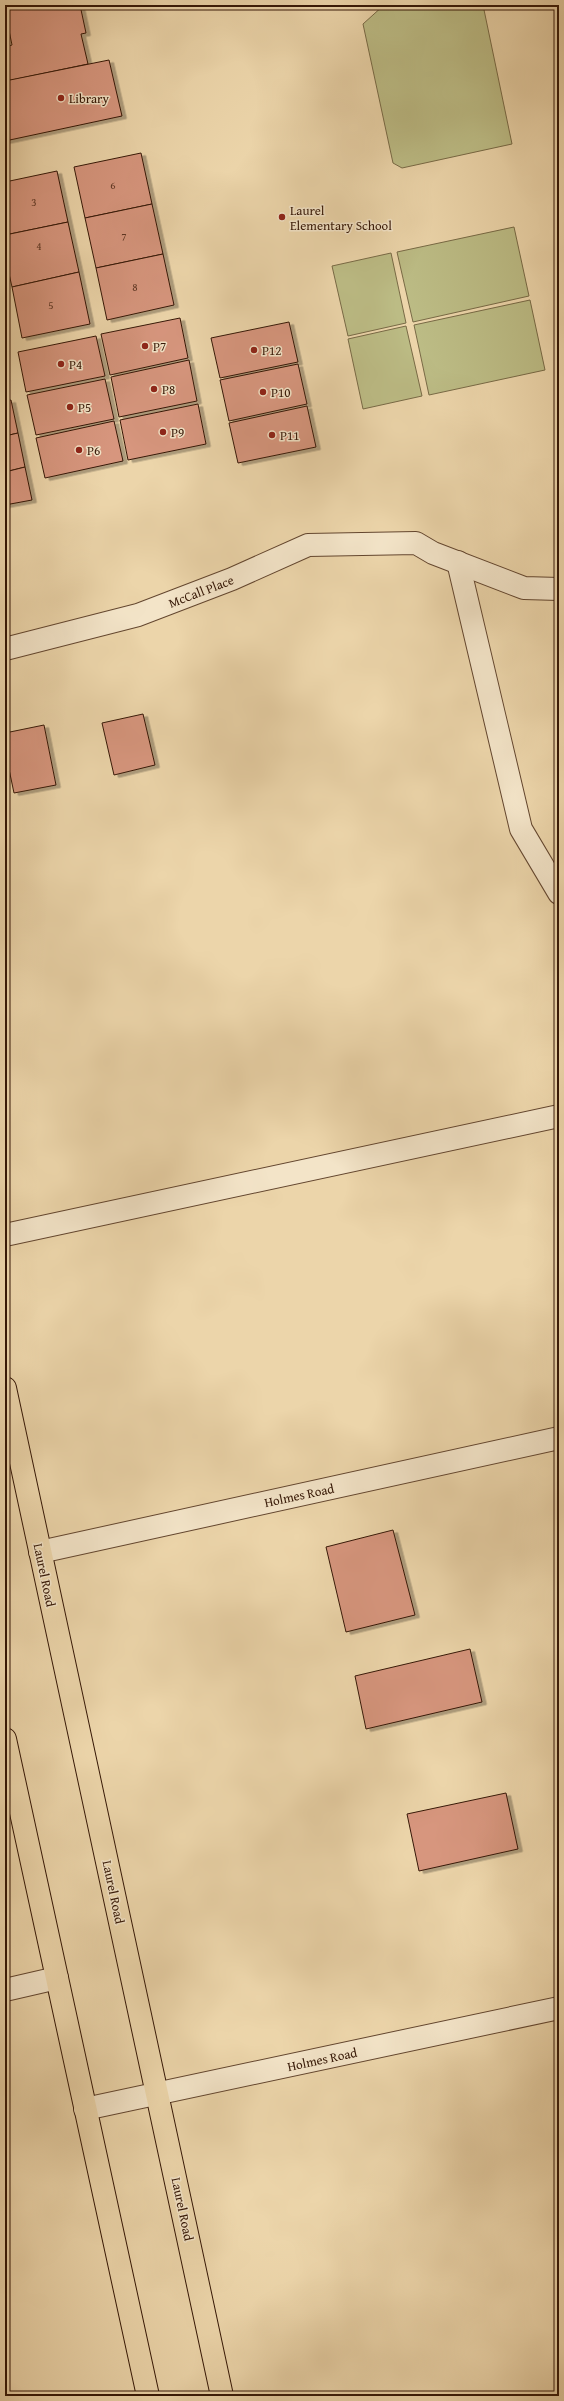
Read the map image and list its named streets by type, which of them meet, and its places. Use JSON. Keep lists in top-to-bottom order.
{
  "streets": {
    "main road": ["Laurel Road"],
    "street": ["McCall Place", "Holmes Road"]
  },
  "crossings": [
    ["Holmes Road", "Laurel Road"]
  ],
  "places": [
    "Library",
    "Laurel Elementary School",
    "P7",
    "P12",
    "P4",
    "P8",
    "P10",
    "P5",
    "P9",
    "P11",
    "P6"
  ],
  "house_numbers": [
    "6",
    "3",
    "7",
    "4",
    "8",
    "5"
  ]
}
